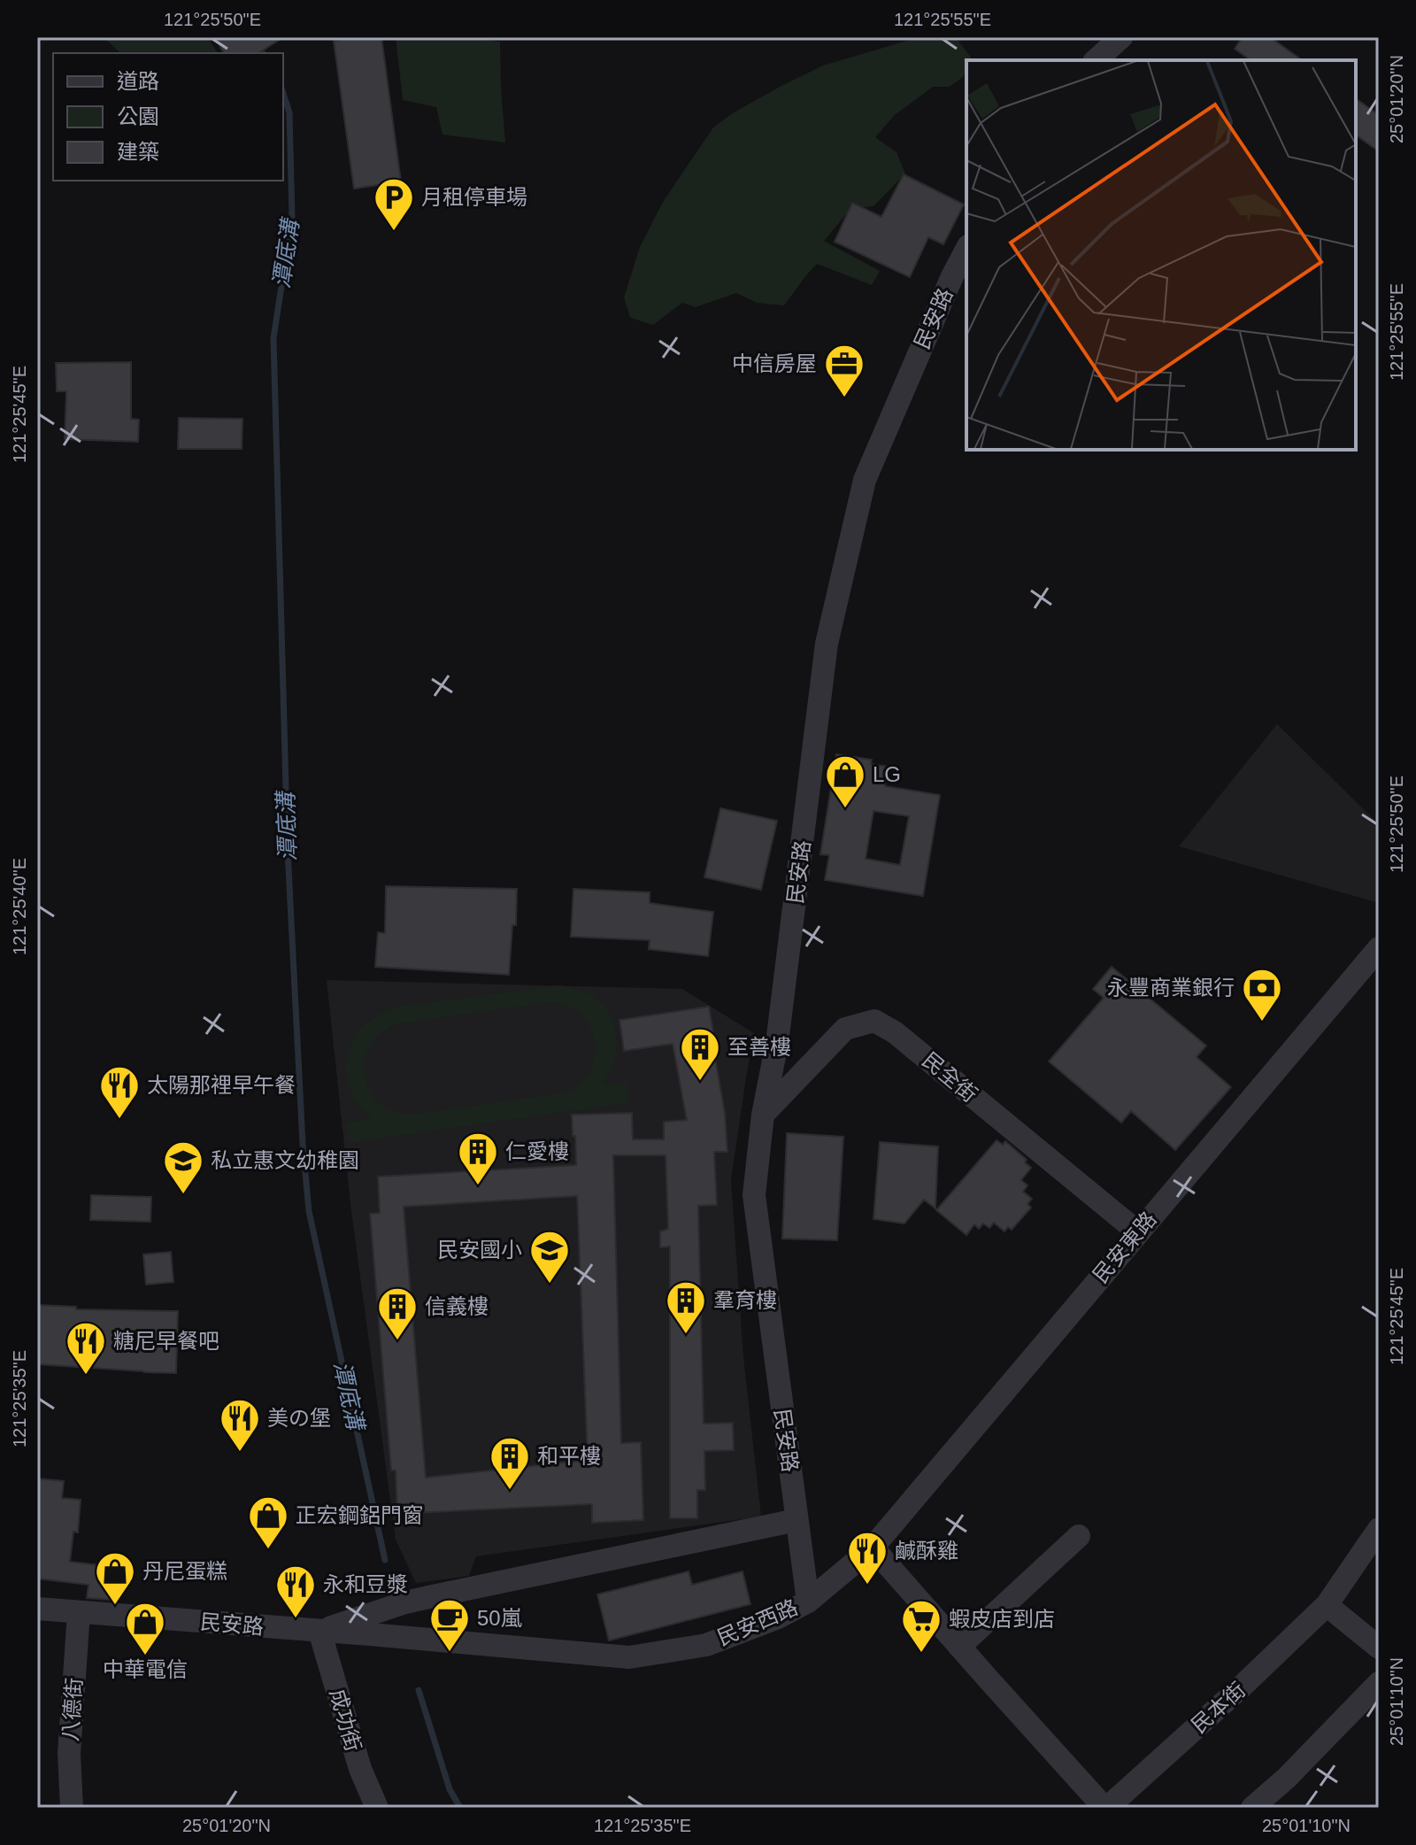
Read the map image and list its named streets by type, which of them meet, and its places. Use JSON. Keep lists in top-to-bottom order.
{
  "streets": {
    "street": [
      "民安路",
      "民全街",
      "民安東路",
      "民安西路",
      "民本街",
      "八德街",
      "成功街"
    ]
  },
  "crossings": [
    ["民安路", "民全街"],
    ["民安路", "民安西路"],
    ["民安路", "八德街"],
    ["民安路", "成功街"],
    ["民全街", "民安東路"],
    ["民安東路", "民安西路"],
    ["民安西路", "成功街"]
  ],
  "water": ["潭底溝"],
  "places": {
    "parking": ["月租停車場"],
    "office": ["中信房屋"],
    "shop": [
      "LG",
      "正宏鋼鋁門窗",
      "丹尼蛋糕",
      "中華電信"
    ],
    "bank": ["永豐商業銀行"],
    "building": [
      "至善樓",
      "仁愛樓",
      "羣育樓",
      "信義樓",
      "和平樓"
    ],
    "restaurant": [
      "太陽那裡早午餐",
      "糖尼早餐吧",
      "美の堡",
      "鹹酥雞",
      "永和豆漿"
    ],
    "school or university": ["私立惠文幼稚園", "民安國小"],
    "cafe": ["50嵐"],
    "supermarket": ["蝦皮店到店"]
  },
  "legend": ["道路", "公園", "建築"],
  "coordinates": [
    "121°25'50\"E",
    "121°25'55\"E",
    "25°01'20\"N",
    "121°25'45\"E",
    "121°25'40\"E",
    "121°25'35\"E",
    "25°01'10\"N"
  ]
}
